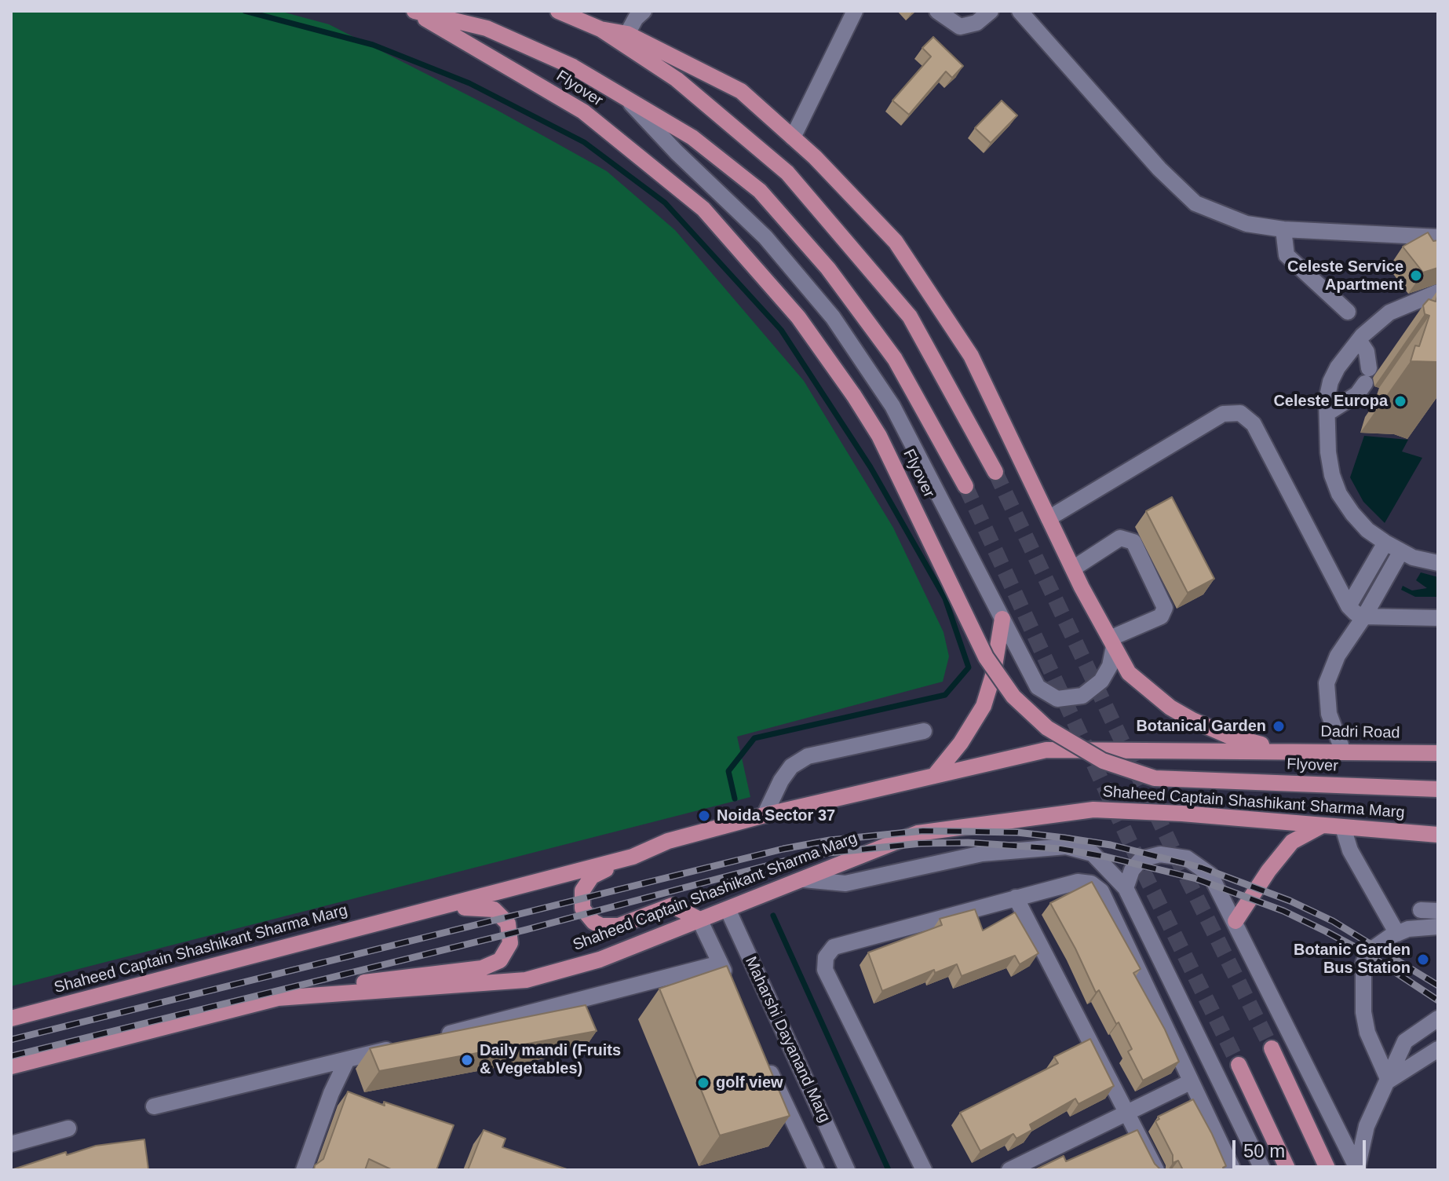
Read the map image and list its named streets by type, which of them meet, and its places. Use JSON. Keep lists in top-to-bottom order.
{
  "streets": {
    "main road": ["Flyover", "Dadri Road", "Shaheed Captain Shashikant Sharma Marg"],
    "street": ["Maharshi Dayanand Marg"]
  },
  "crossings": [
    ["Dadri Road", "Shaheed Captain Shashikant Sharma Marg"],
    ["Shaheed Captain Shashikant Sharma Marg", "Maharshi Dayanand Marg"]
  ],
  "places": [
    "Celeste Service Apartment",
    "Celeste Europa",
    "Botanical Garden",
    "Noida Sector 37",
    "Botanic Garden Bus Station",
    "Daily mandi (Fruits & Vegetables)",
    "golf view"
  ],
  "scale_bar": "50 m"
}
